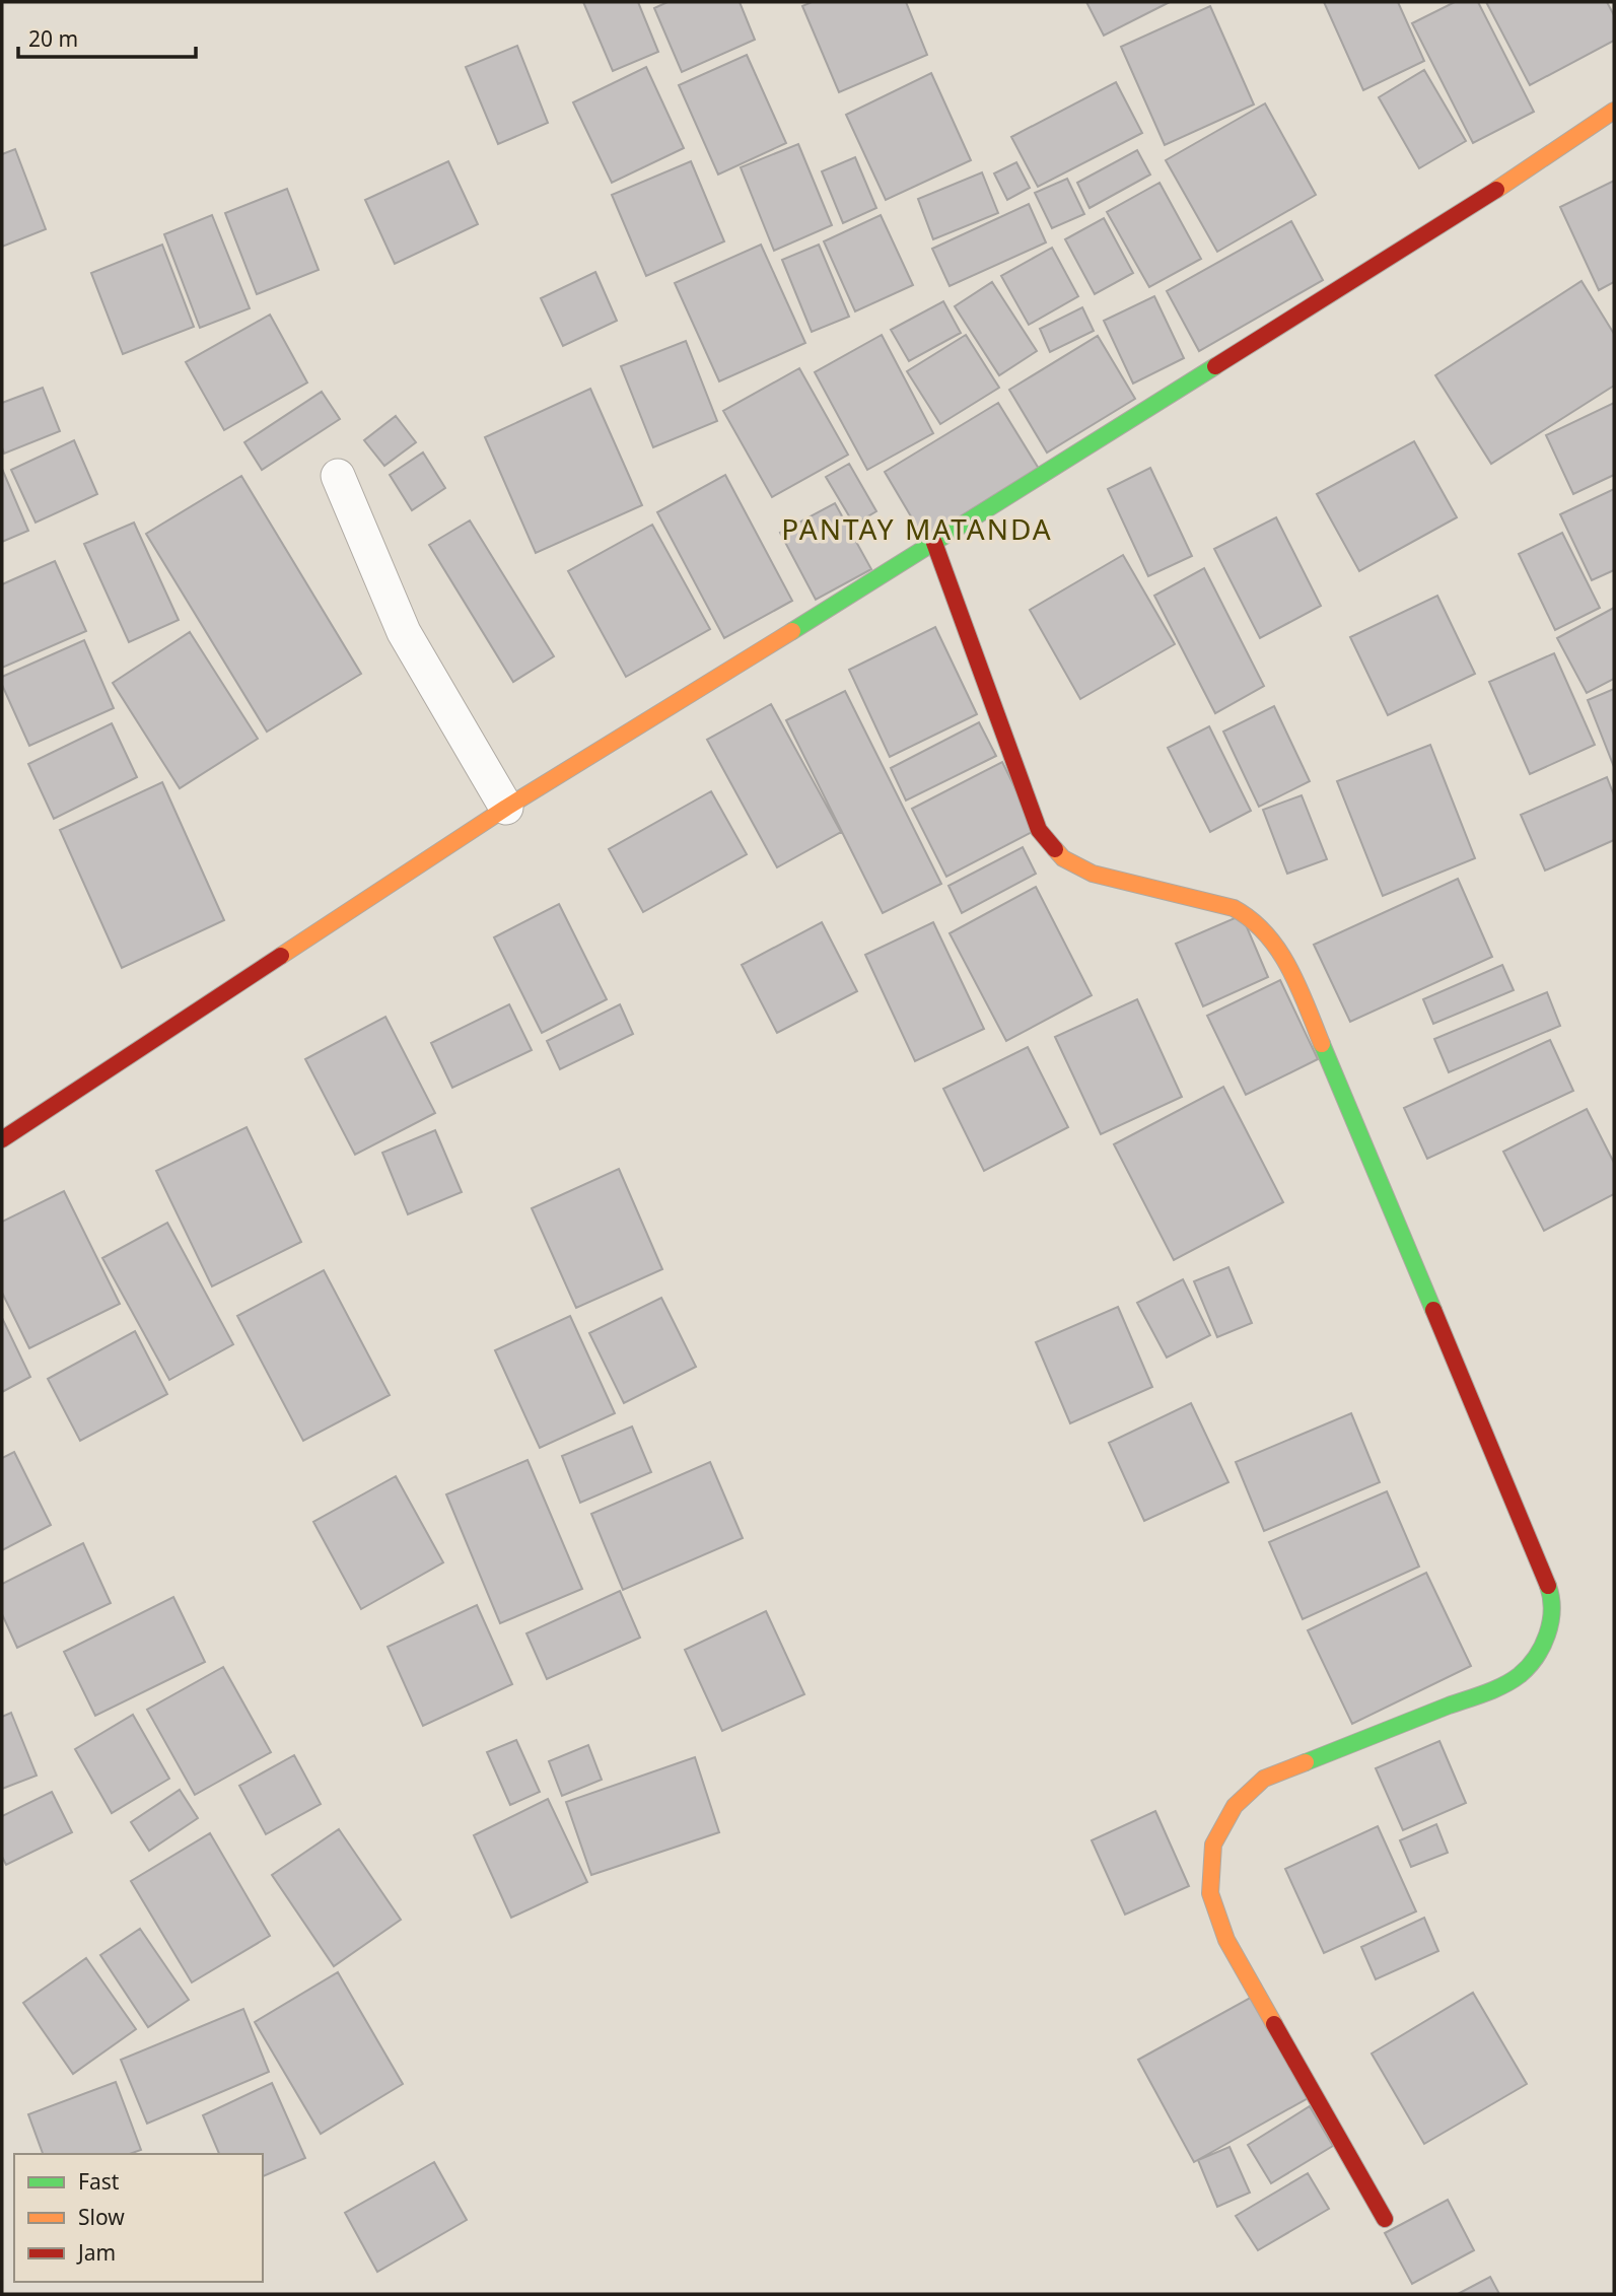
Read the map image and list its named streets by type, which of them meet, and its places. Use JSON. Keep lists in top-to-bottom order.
{
  "districts": ["PANTAY MATANDA"],
  "legend": ["Fast", "Slow", "Jam"],
  "scale_bar": "20 m"
}
